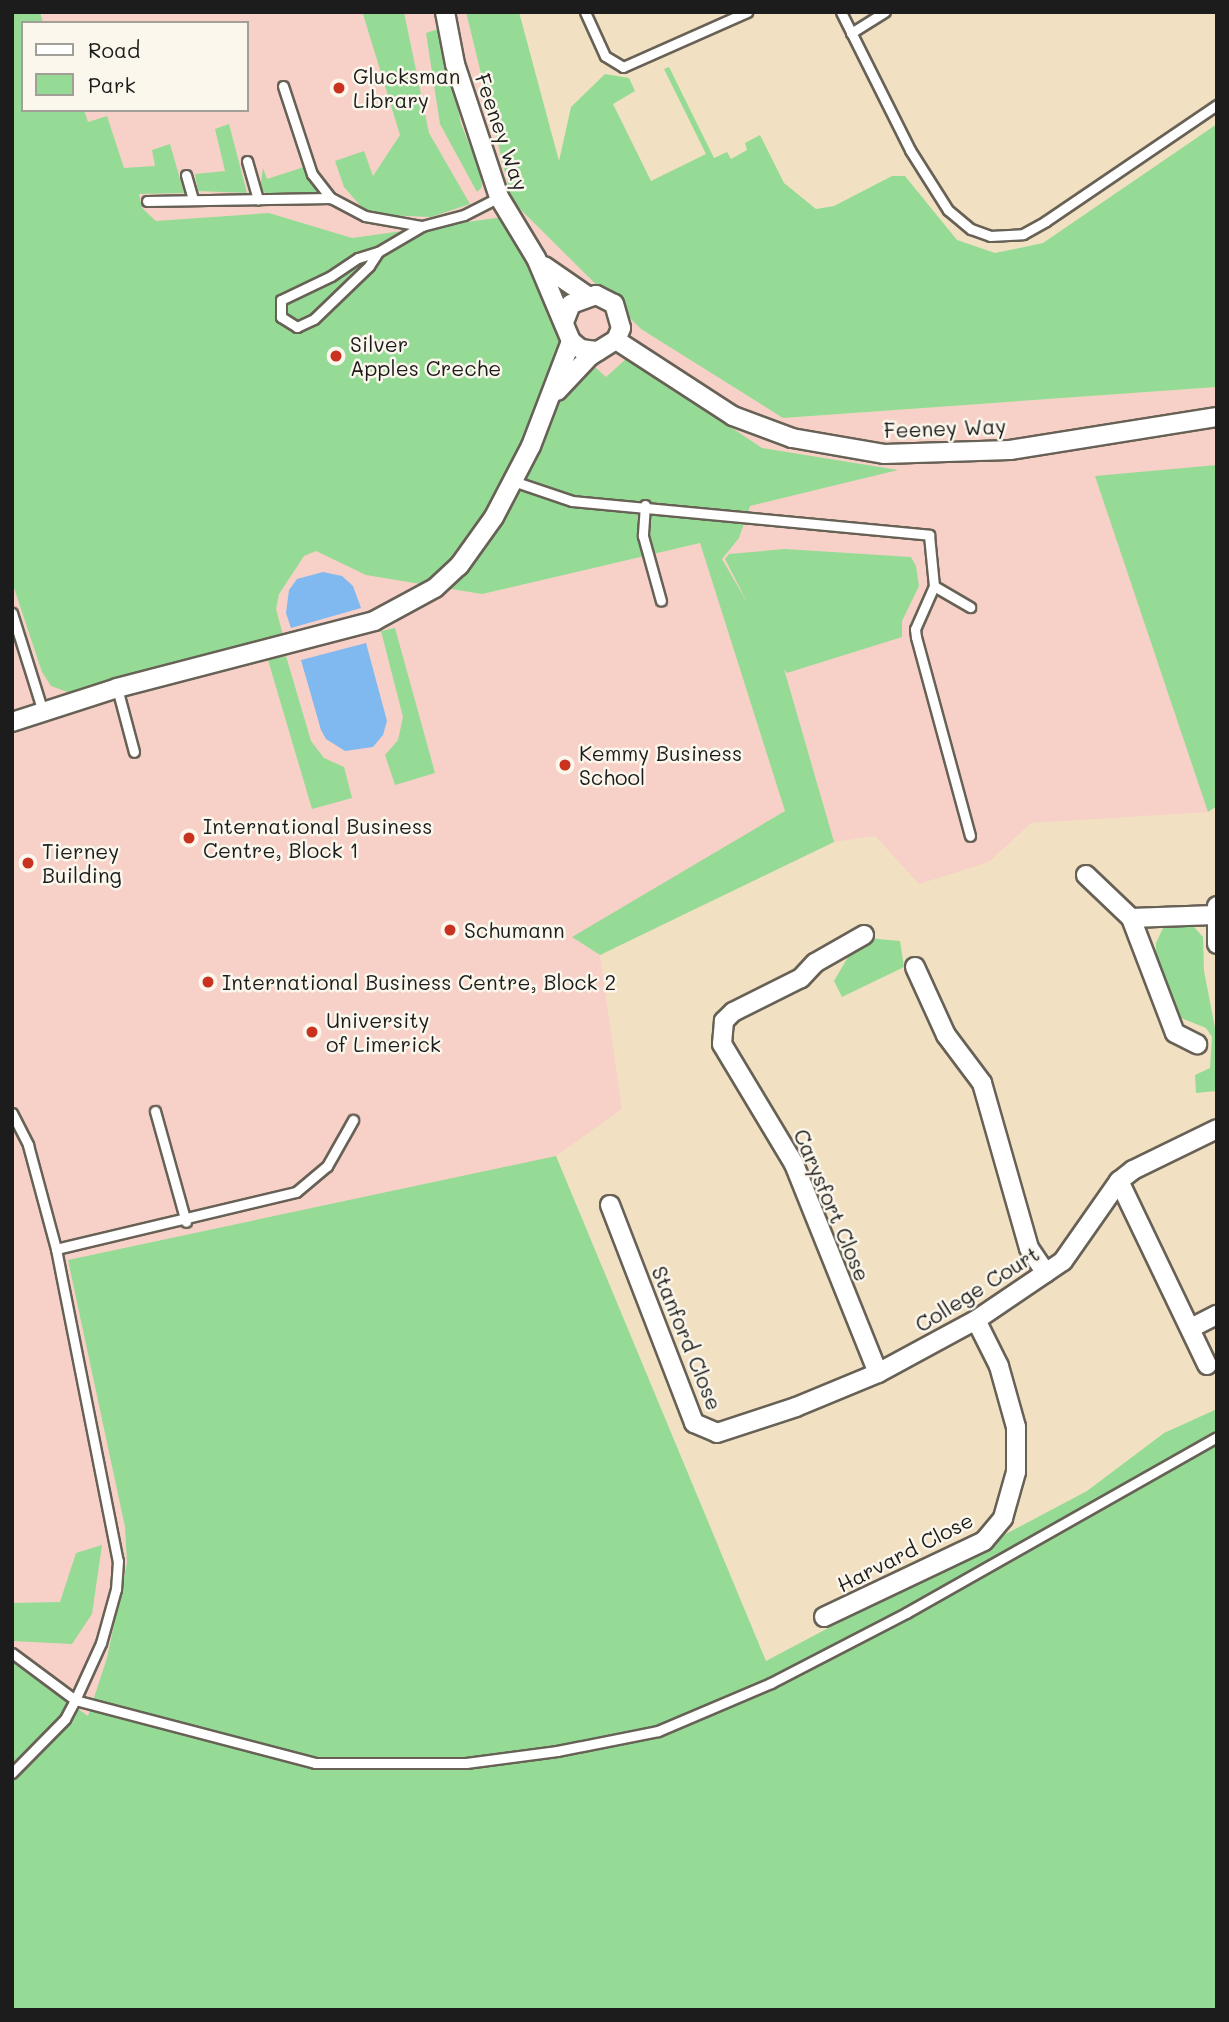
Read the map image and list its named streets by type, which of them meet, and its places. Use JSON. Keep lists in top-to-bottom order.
{
  "streets": {
    "street": [
      "Feeney Way",
      "Carysfort Close",
      "College Court",
      "Stanford Close",
      "Harvard Close"
    ]
  },
  "crossings": [
    ["Carysfort Close", "College Court"],
    ["Carysfort Close", "Stanford Close"],
    ["College Court", "Stanford Close"],
    ["College Court", "Harvard Close"]
  ],
  "places": [
    "Glucksman Library",
    "Silver Apples Creche",
    "Kemmy Business School",
    "International Business Centre, Block 1",
    "Tierney Building",
    "Schumann",
    "International Business Centre, Block 2",
    "University of Limerick"
  ],
  "legend": ["Road", "Park"]
}
